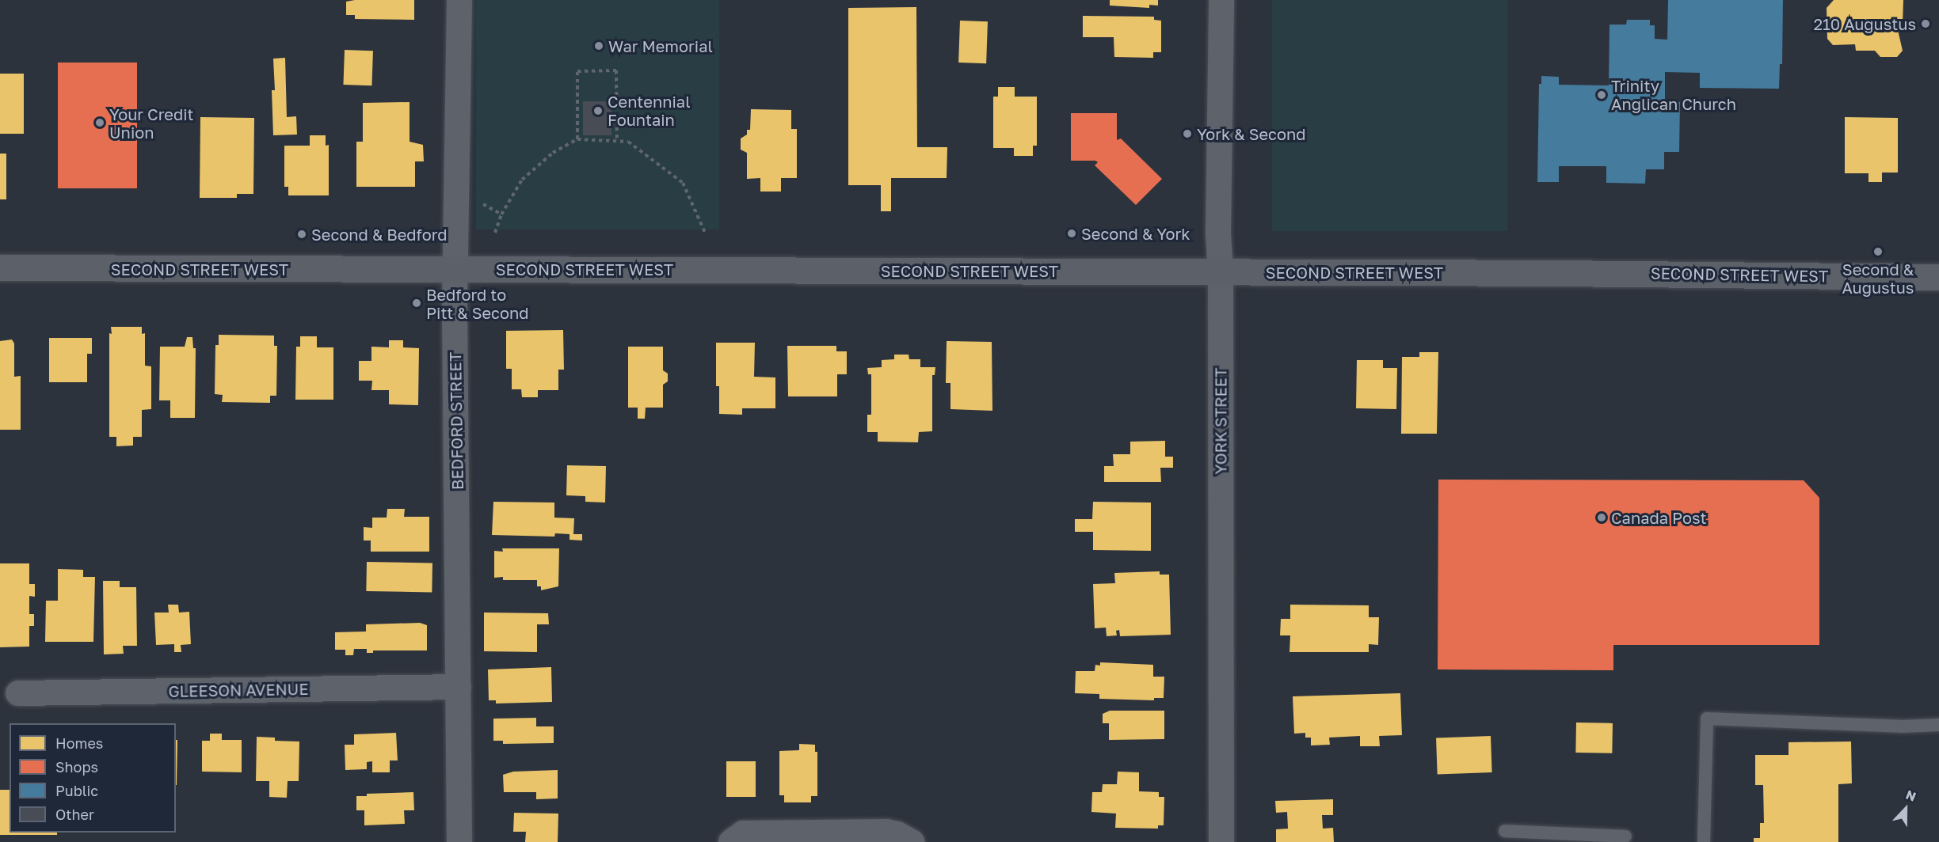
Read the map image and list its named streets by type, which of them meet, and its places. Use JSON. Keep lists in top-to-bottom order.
{
  "streets": {
    "main road": ["SECOND STREET WEST"],
    "street": ["BEDFORD STREET", "YORK STREET", "GLEESON AVENUE"]
  },
  "crossings": [
    ["SECOND STREET WEST", "BEDFORD STREET"],
    ["SECOND STREET WEST", "YORK STREET"],
    ["BEDFORD STREET", "GLEESON AVENUE"]
  ],
  "places": [
    "210 Augustus",
    "War Memorial",
    "Trinity Anglican Church",
    "Centennial Fountain",
    "Your Credit Union",
    "York & Second",
    "Second & York",
    "Second & Bedford",
    "Second & Augustus",
    "Bedford to Pitt & Second",
    "Canada Post"
  ],
  "legend": [
    "Homes",
    "Shops",
    "Public",
    "Other"
  ],
  "north": "top"
}
